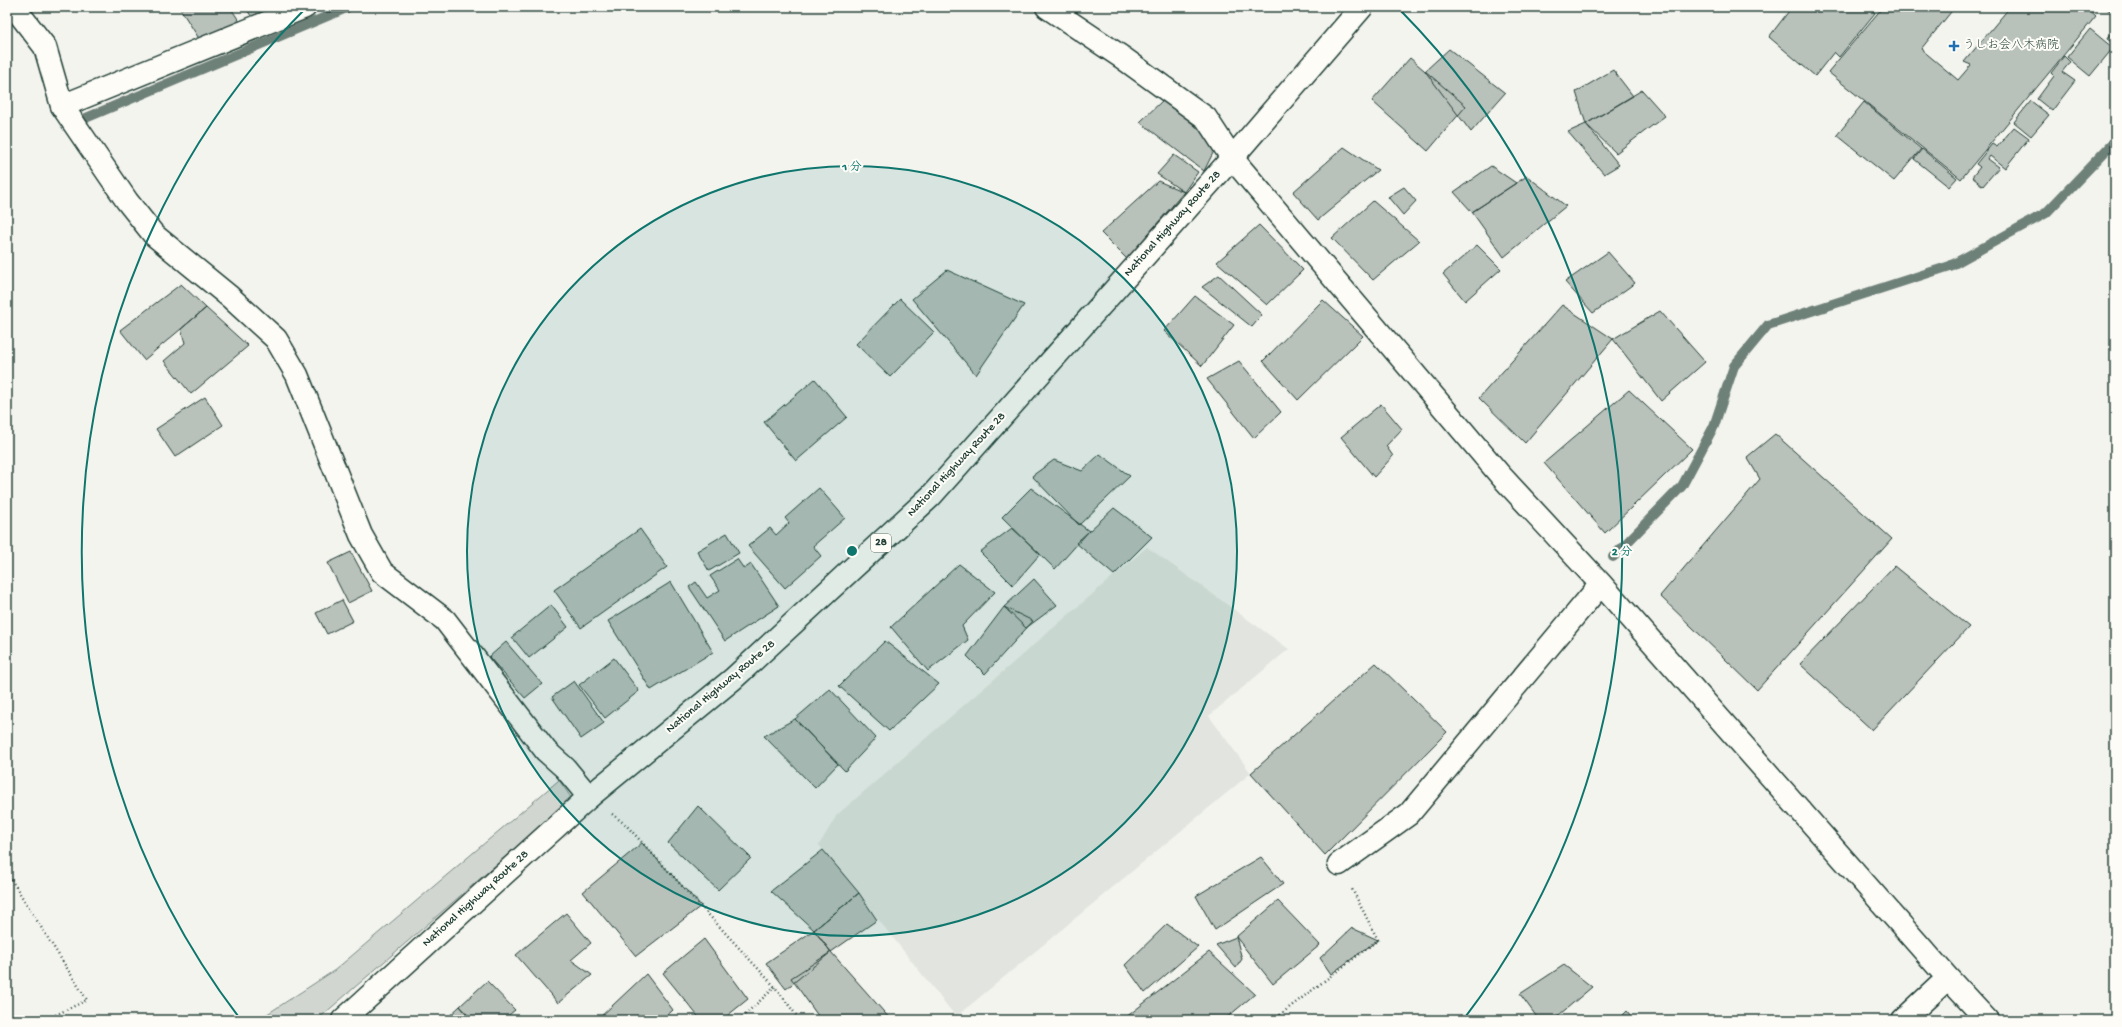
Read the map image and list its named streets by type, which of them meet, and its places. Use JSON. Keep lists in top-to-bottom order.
{
  "streets": {
    "main road": ["National Highway Route 28", "28"]
  },
  "places": {
    "health": ["うしお会八木病院"]
  },
  "rings": ["1 分", "2 分"]
}
